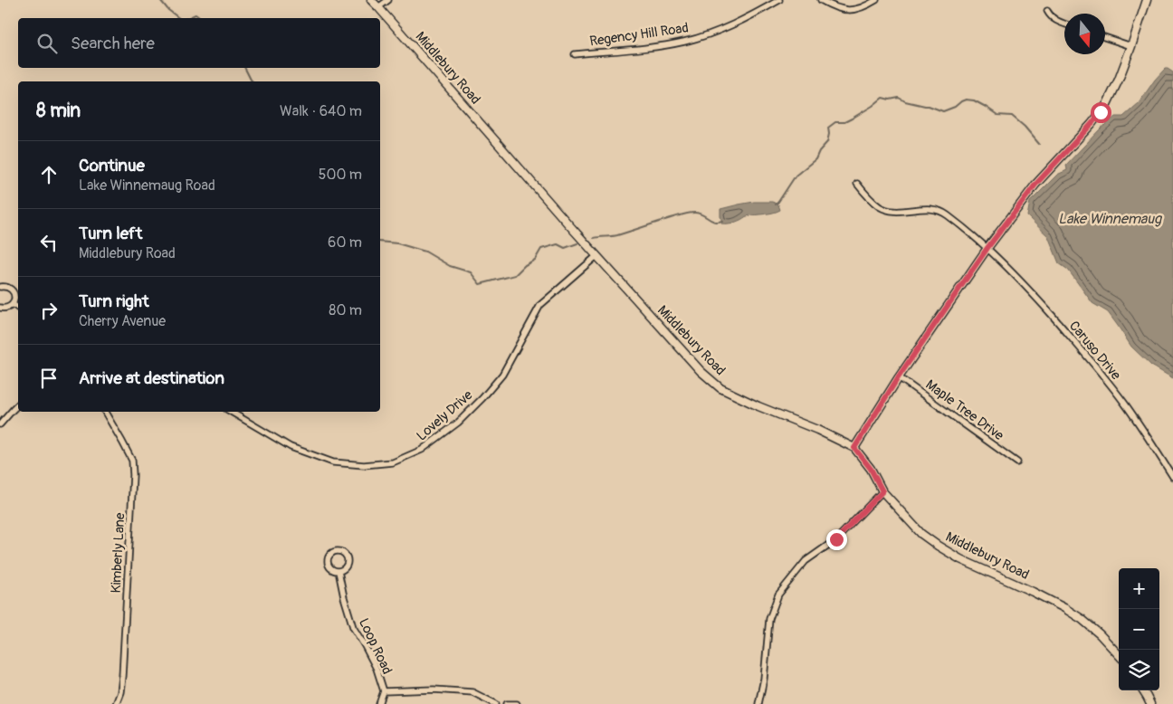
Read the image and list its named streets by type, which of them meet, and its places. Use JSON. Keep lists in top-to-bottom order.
{
  "streets": {
    "street": [
      "Regency Hill Road",
      "Middlebury Road",
      "Caruso Drive",
      "Maple Tree Drive",
      "Lovely Drive",
      "Kimberly Lane",
      "Loop Road"
    ]
  },
  "crossings": [
    ["Middlebury Road", "Lovely Drive"]
  ],
  "water": ["Lake Winnemaug"],
  "north": "bottom",
  "page": {
    "search": "Search here",
    "heading": ["8 min", "Walk · 640 m"],
    "list": [
      ["Continue", "Lake Winnemaug Road", "500 m"],
      ["Turn left", "Middlebury Road", "60 m"],
      ["Turn right", "Cherry Avenue", "80 m"],
      "Arrive at destination"
    ],
    "map_buttons": ["+", "−"]
  }
}
